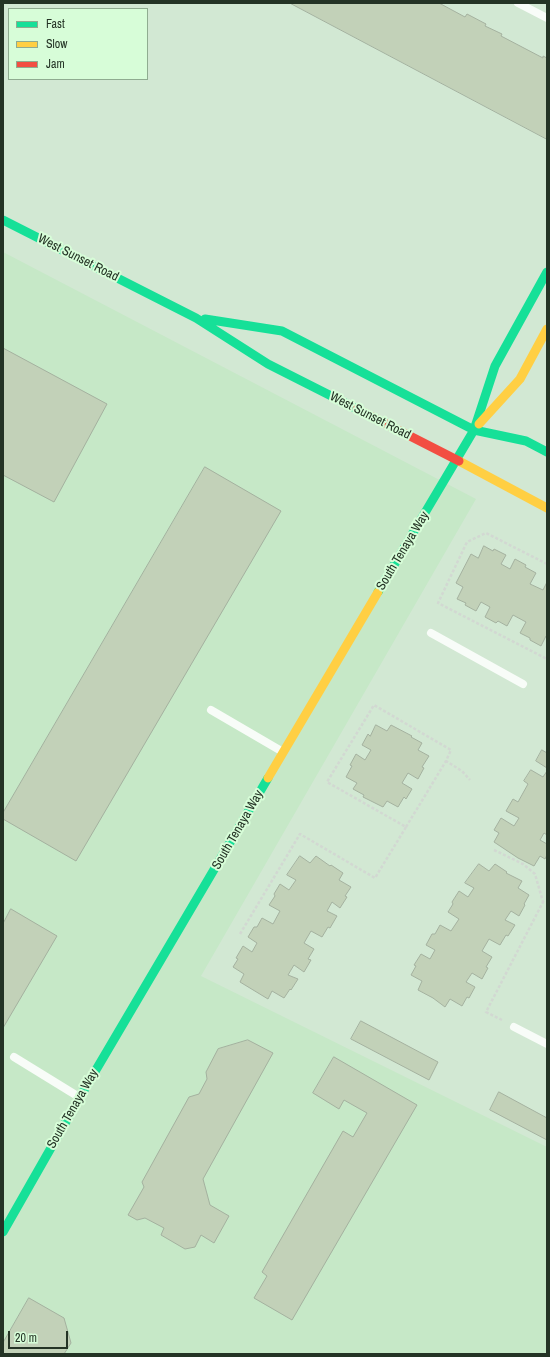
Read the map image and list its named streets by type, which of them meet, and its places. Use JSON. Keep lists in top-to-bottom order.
{
  "streets": {
    "street": ["West Sunset Road", "South Tenaya Way"]
  },
  "crossings": [
    ["West Sunset Road", "South Tenaya Way"]
  ],
  "legend": ["Fast", "Slow", "Jam"],
  "scale_bar": "20 m"
}
